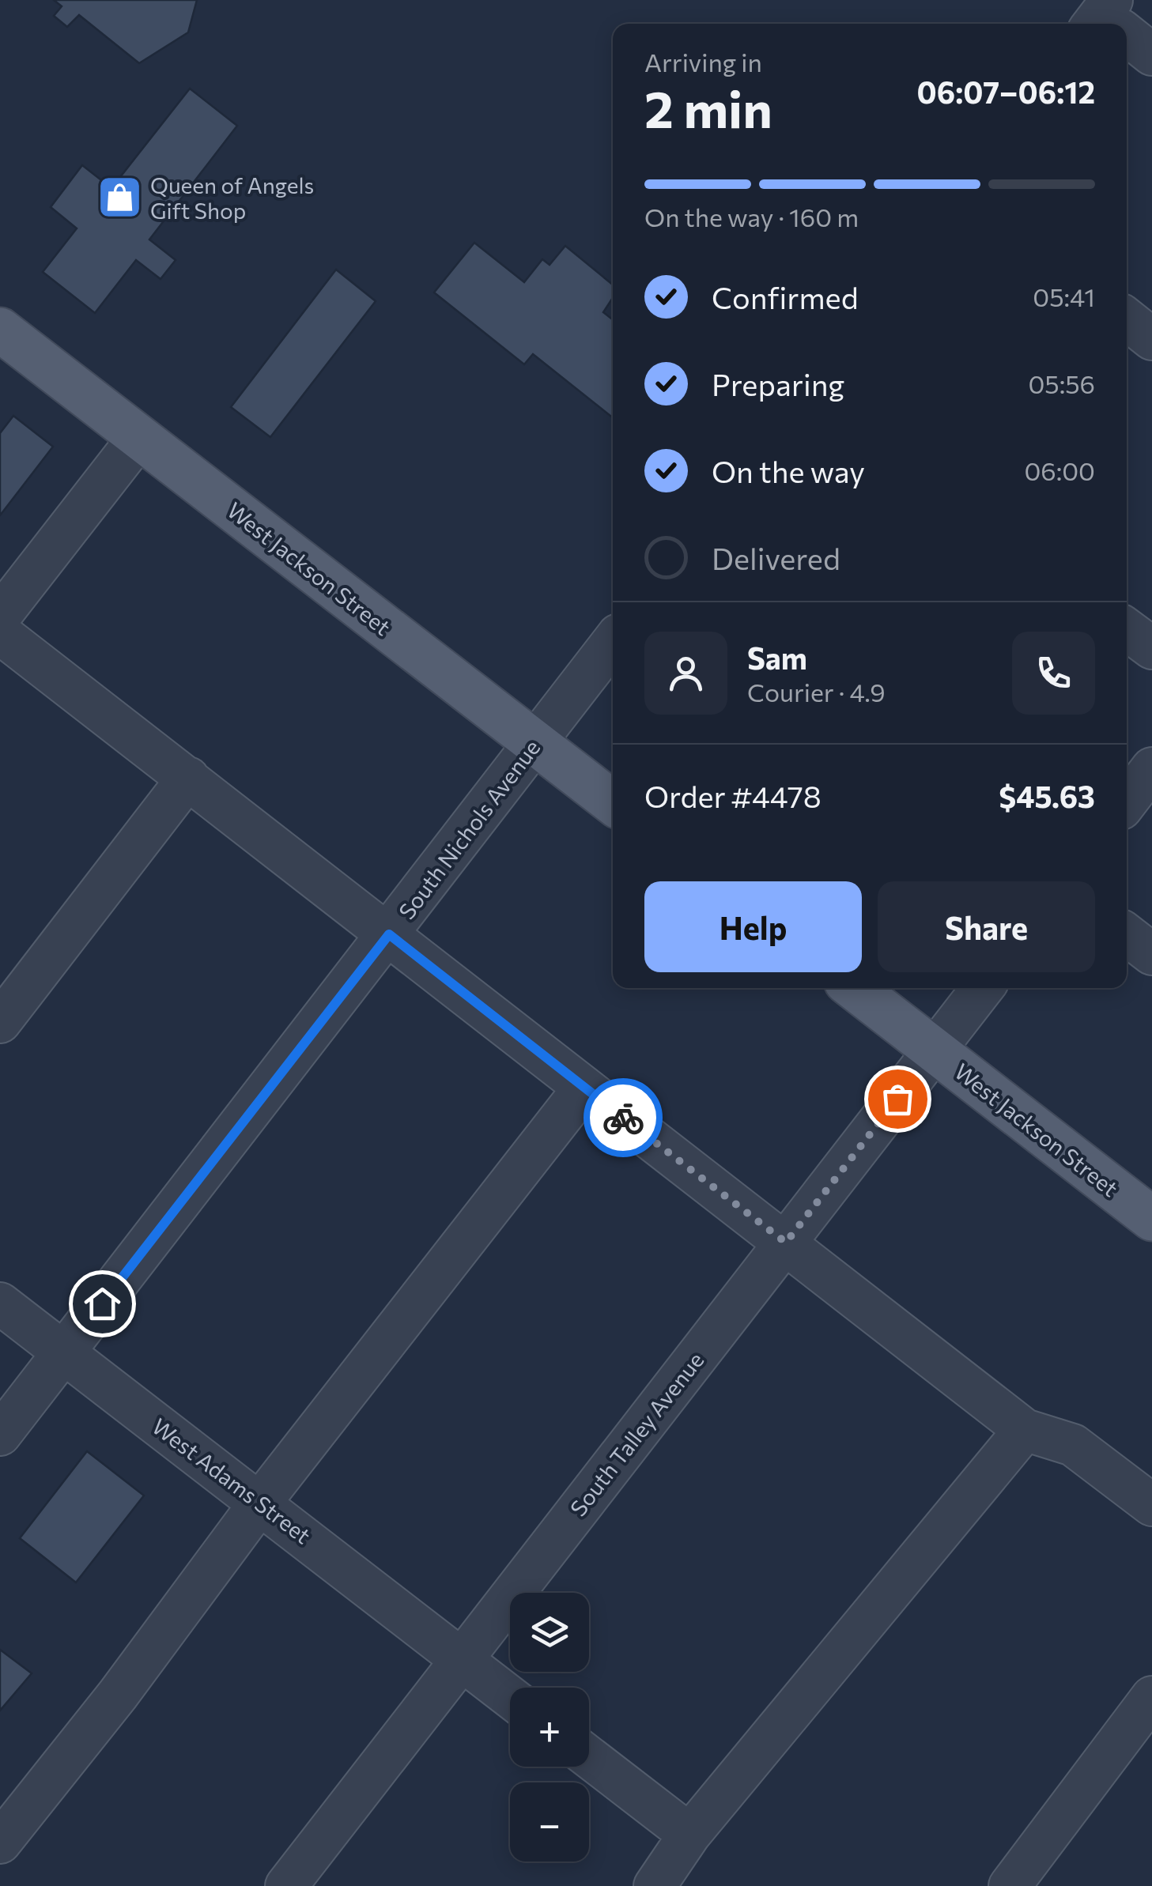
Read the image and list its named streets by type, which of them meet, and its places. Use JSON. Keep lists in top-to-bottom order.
{
  "streets": {
    "main road": ["West Jackson Street"],
    "street": ["South Nichols Avenue", "South Talley Avenue", "West Adams Street"]
  },
  "crossings": [
    ["West Jackson Street", "South Nichols Avenue"],
    ["West Jackson Street", "South Talley Avenue"],
    ["South Nichols Avenue", "West Adams Street"],
    ["South Talley Avenue", "West Adams Street"]
  ],
  "places": {
    "shop": ["Queen of Angels Gift Shop"]
  },
  "page": {
    "heading": ["2 min", "Arriving in", "06:07–06:12"],
    "panel": [
      "Sam",
      "Courier · 4.9",
      "Order #4478",
      "$45.63"
    ],
    "bar": "On the way · 160 m",
    "list": [
      ["Confirmed", "05:41"],
      ["Preparing", "05:56"],
      ["On the way", "06:00"],
      "Delivered"
    ],
    "buttons": ["Help", "Share"],
    "map_buttons": ["+", "−"]
  }
}
